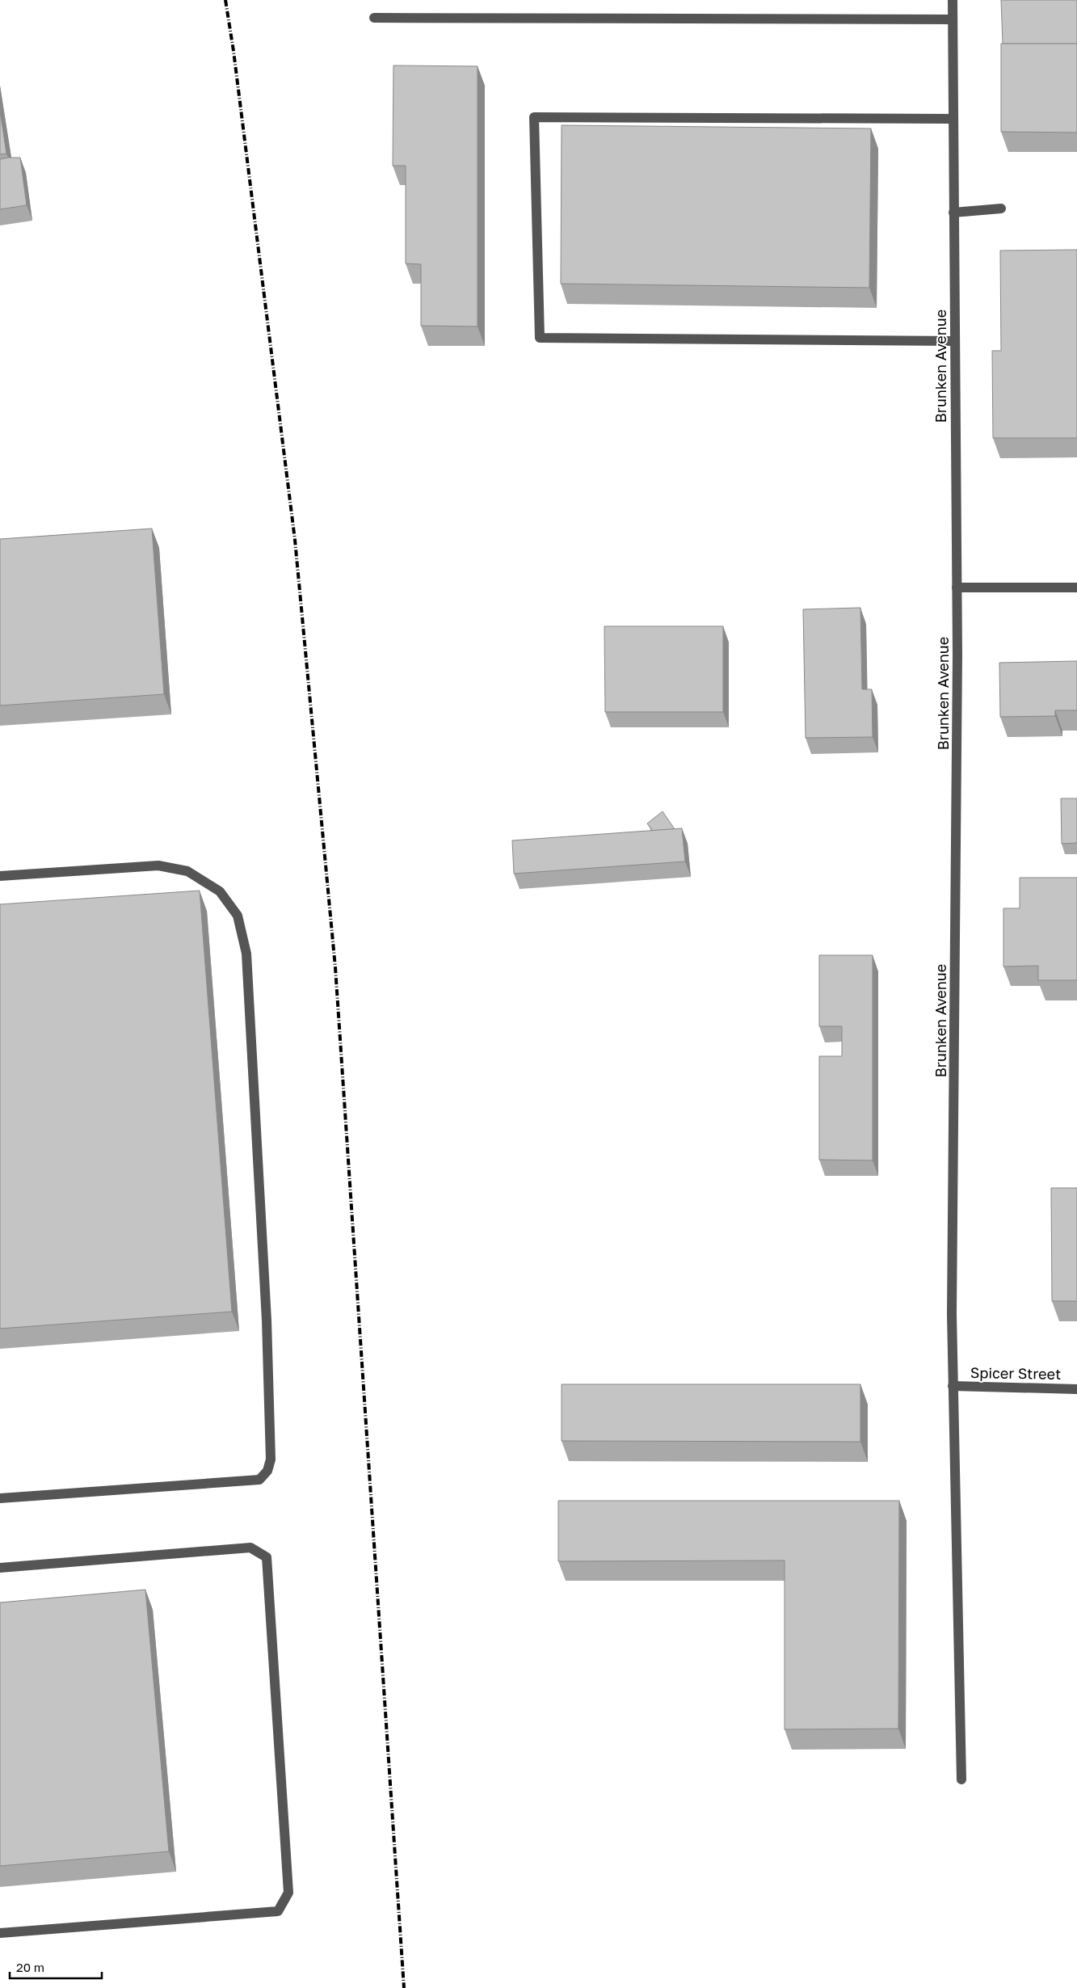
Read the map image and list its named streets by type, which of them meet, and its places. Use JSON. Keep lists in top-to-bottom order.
{
  "streets": {
    "street": ["Brunken Avenue", "Spicer Street"]
  },
  "crossings": [
    ["Brunken Avenue", "Spicer Street"]
  ],
  "scale_bar": "20 m"
}
